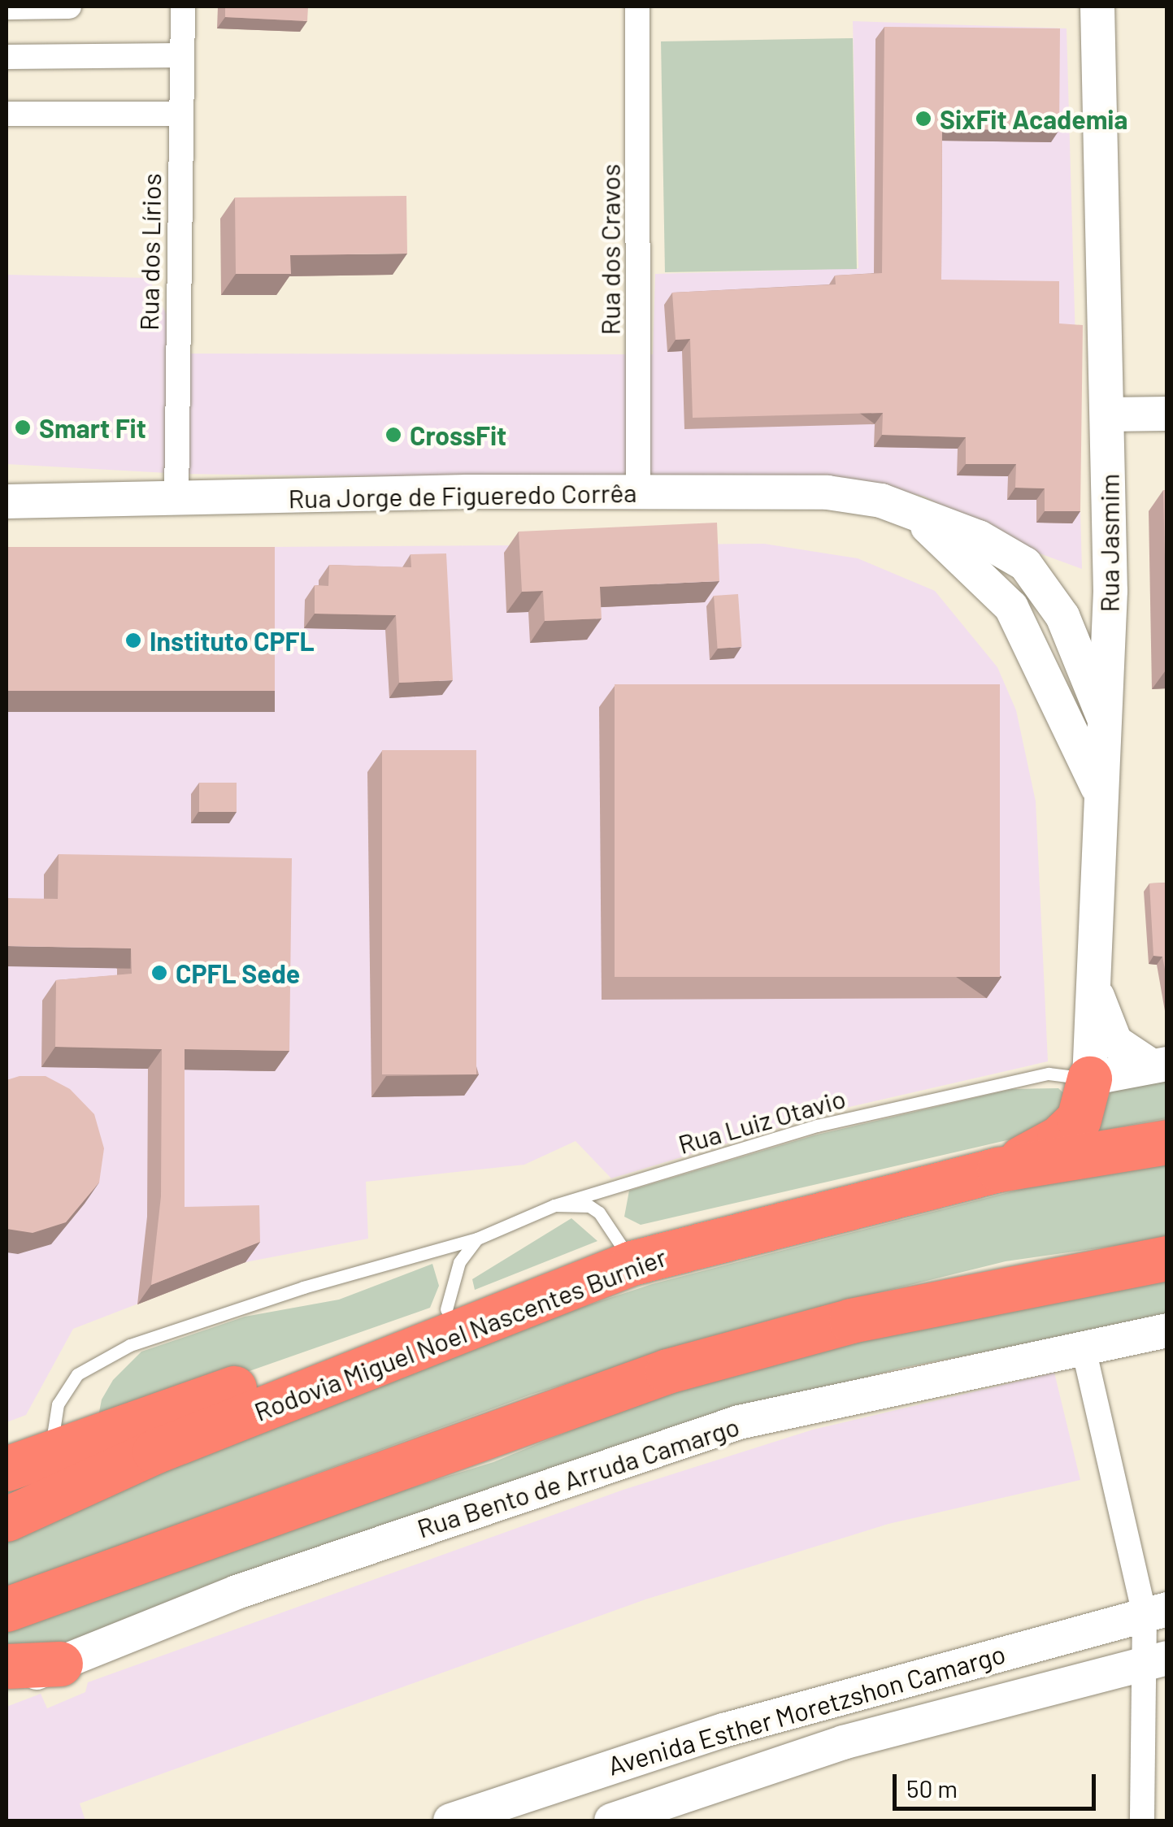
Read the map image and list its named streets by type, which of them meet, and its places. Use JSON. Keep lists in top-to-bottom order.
{
  "streets": {
    "highway": ["Rodovia Miguel Noel Nascentes Burnier"],
    "main road": [
      "Rua Jorge de Figueredo Corrêa",
      "Rua Jasmim",
      "Rua Bento de Arruda Camargo",
      "Avenida Esther Moretzshon Camargo"
    ],
    "street": ["Rua dos Cravos", "Rua dos Lírios"],
    "lane": ["Rua Luiz Otavio"]
  },
  "crossings": [
    ["Rua dos Cravos", "Rua Jorge de Figueredo Corrêa"],
    ["Rua dos Lírios", "Rua Jorge de Figueredo Corrêa"],
    ["Rua Jorge de Figueredo Corrêa", "Rua Jasmim"],
    ["Rua Jasmim", "Rua Luiz Otavio"]
  ],
  "places": [
    "SixFit Academia",
    "Smart Fit",
    "CrossFit",
    "Instituto CPFL",
    "CPFL Sede"
  ],
  "scale_bar": "50 m"
}
